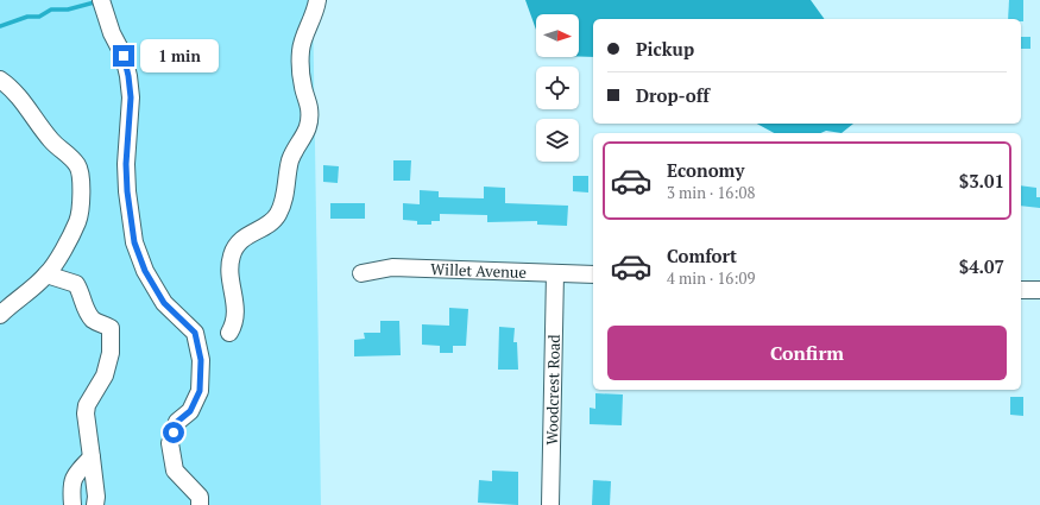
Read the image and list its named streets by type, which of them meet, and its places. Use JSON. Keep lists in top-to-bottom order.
{
  "streets": {
    "street": ["Willet Avenue", "Woodcrest Road"]
  },
  "crossings": [
    ["Willet Avenue", "Woodcrest Road"]
  ],
  "north": "right",
  "page": {
    "banner": ["Pickup", "Drop-off"],
    "bubble": "1 min",
    "list": [
      {
        "name": "Economy",
        "note": "3 min · 16:08",
        "value": "$3.01"
      },
      {
        "name": "Comfort",
        "note": "4 min · 16:09",
        "value": "$4.07"
      }
    ],
    "buttons": "Confirm"
  }
}
